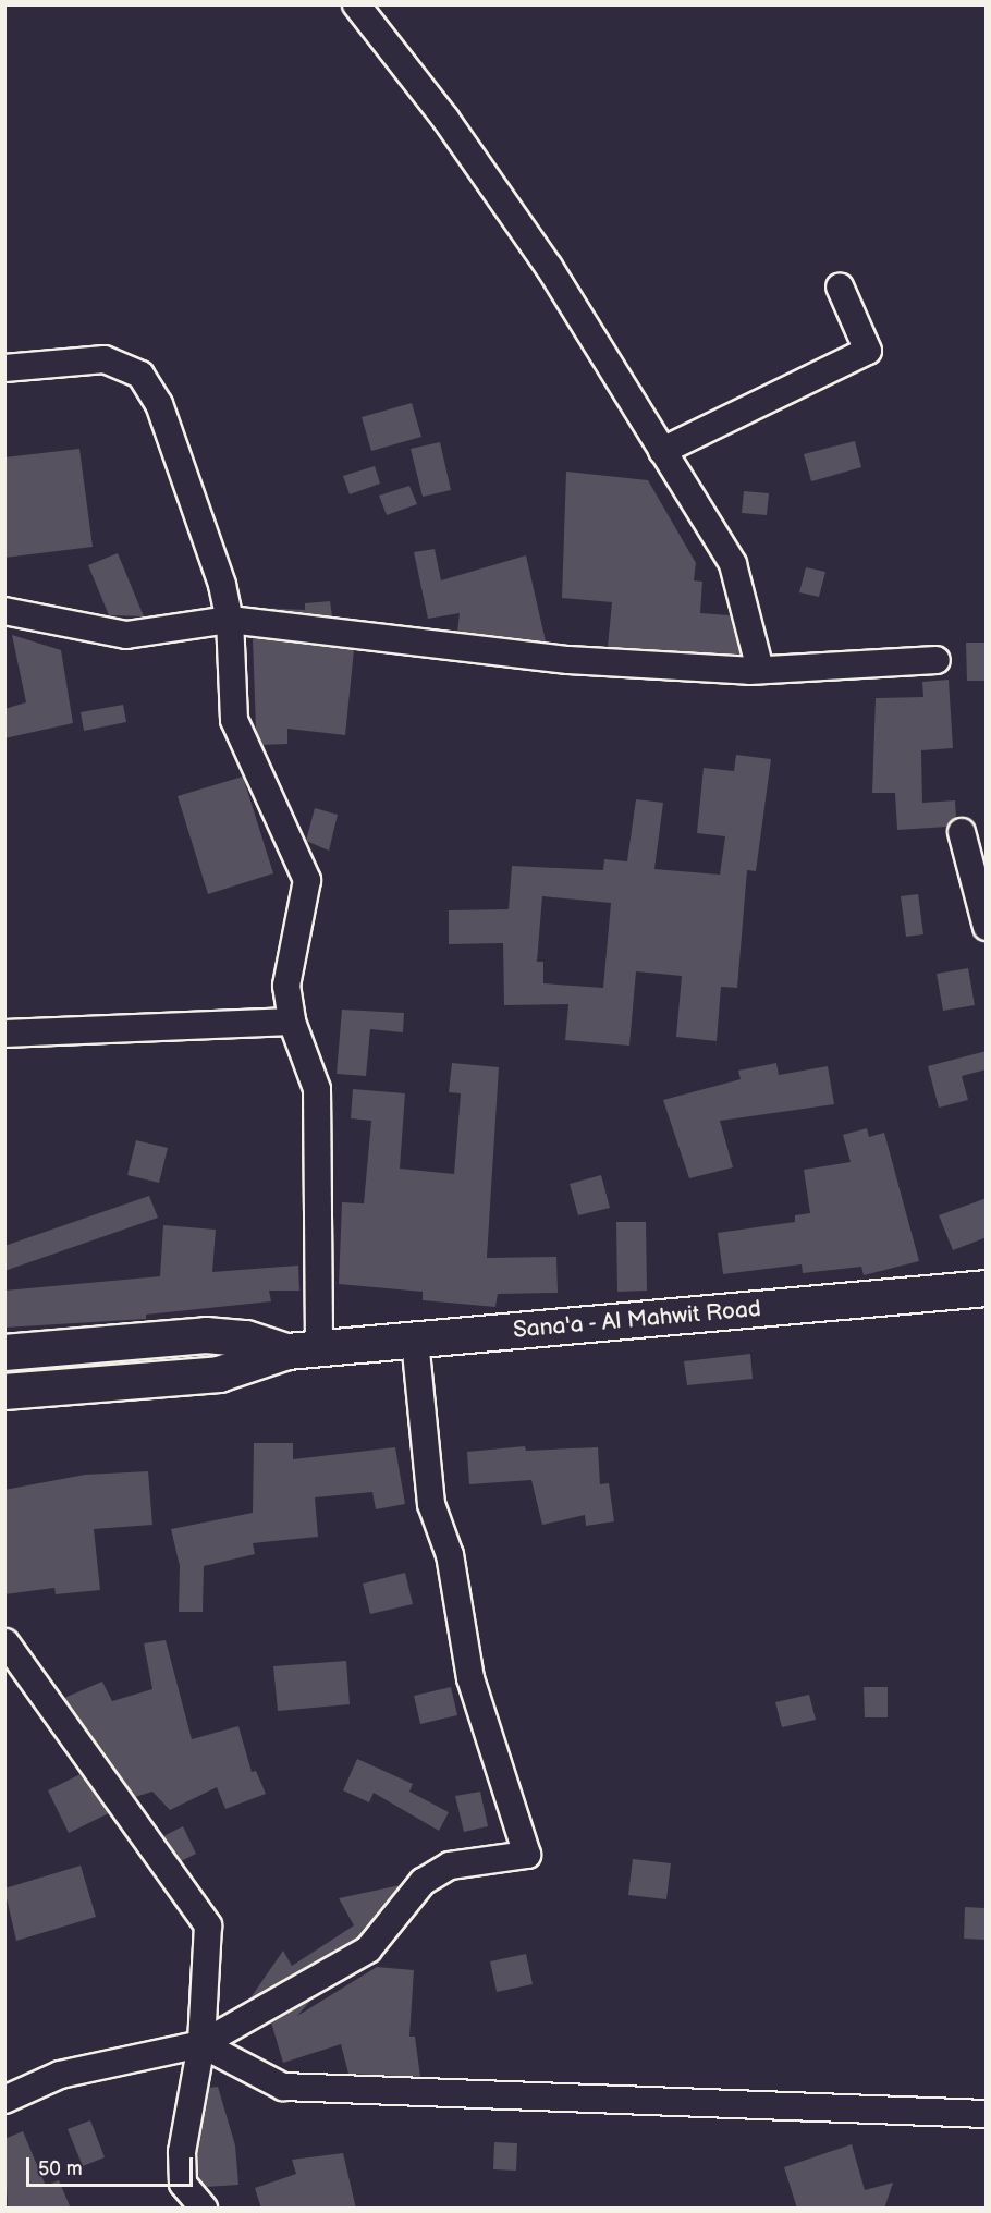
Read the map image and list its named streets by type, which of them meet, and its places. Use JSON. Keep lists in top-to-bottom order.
{
  "streets": {
    "main road": ["Sana'a - Al Mahwit Road"]
  },
  "scale_bar": "50 m"
}
